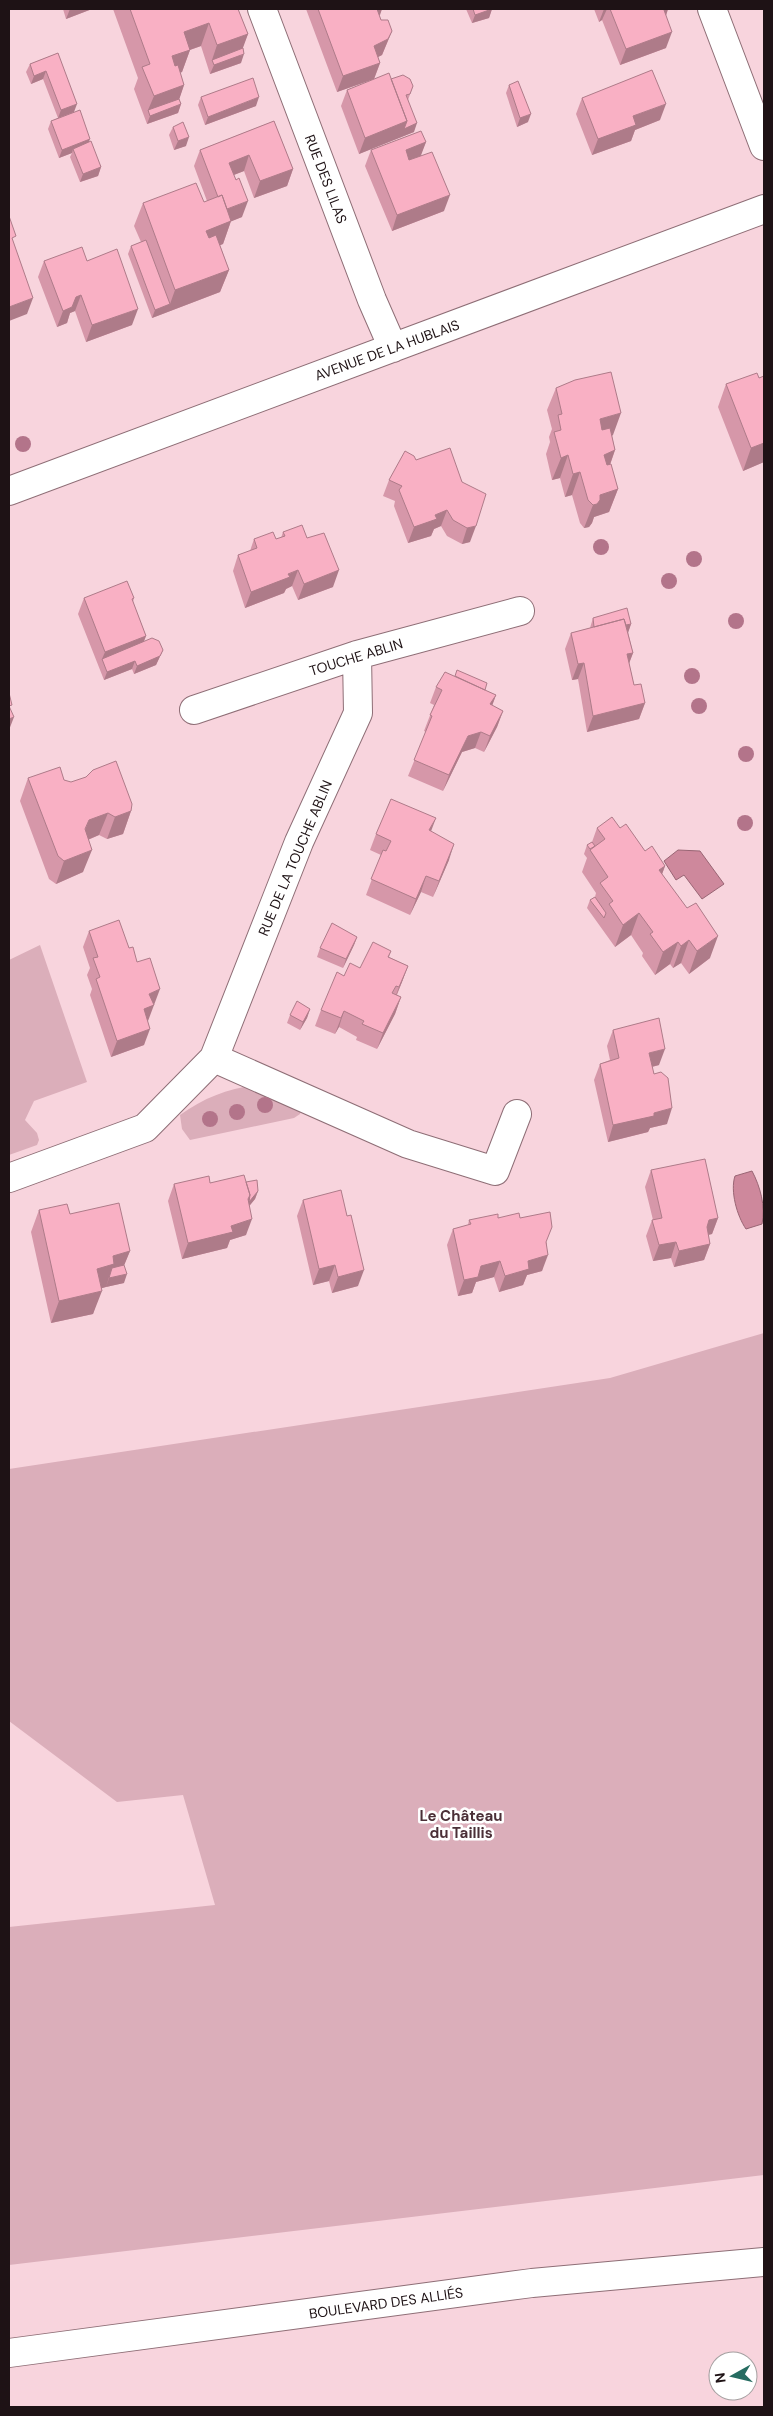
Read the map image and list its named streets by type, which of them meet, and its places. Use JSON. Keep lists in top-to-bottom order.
{
  "streets": {
    "street": [
      "RUE DES LILAS",
      "AVENUE DE LA HUBLAIS",
      "TOUCHE ABLIN",
      "RUE DE LA TOUCHE ABLIN",
      "BOULEVARD DES ALLIÉS"
    ]
  },
  "crossings": [
    ["RUE DES LILAS", "AVENUE DE LA HUBLAIS"],
    ["TOUCHE ABLIN", "RUE DE LA TOUCHE ABLIN"]
  ],
  "districts": ["Le Château du Taillis"],
  "north": "left"
}
